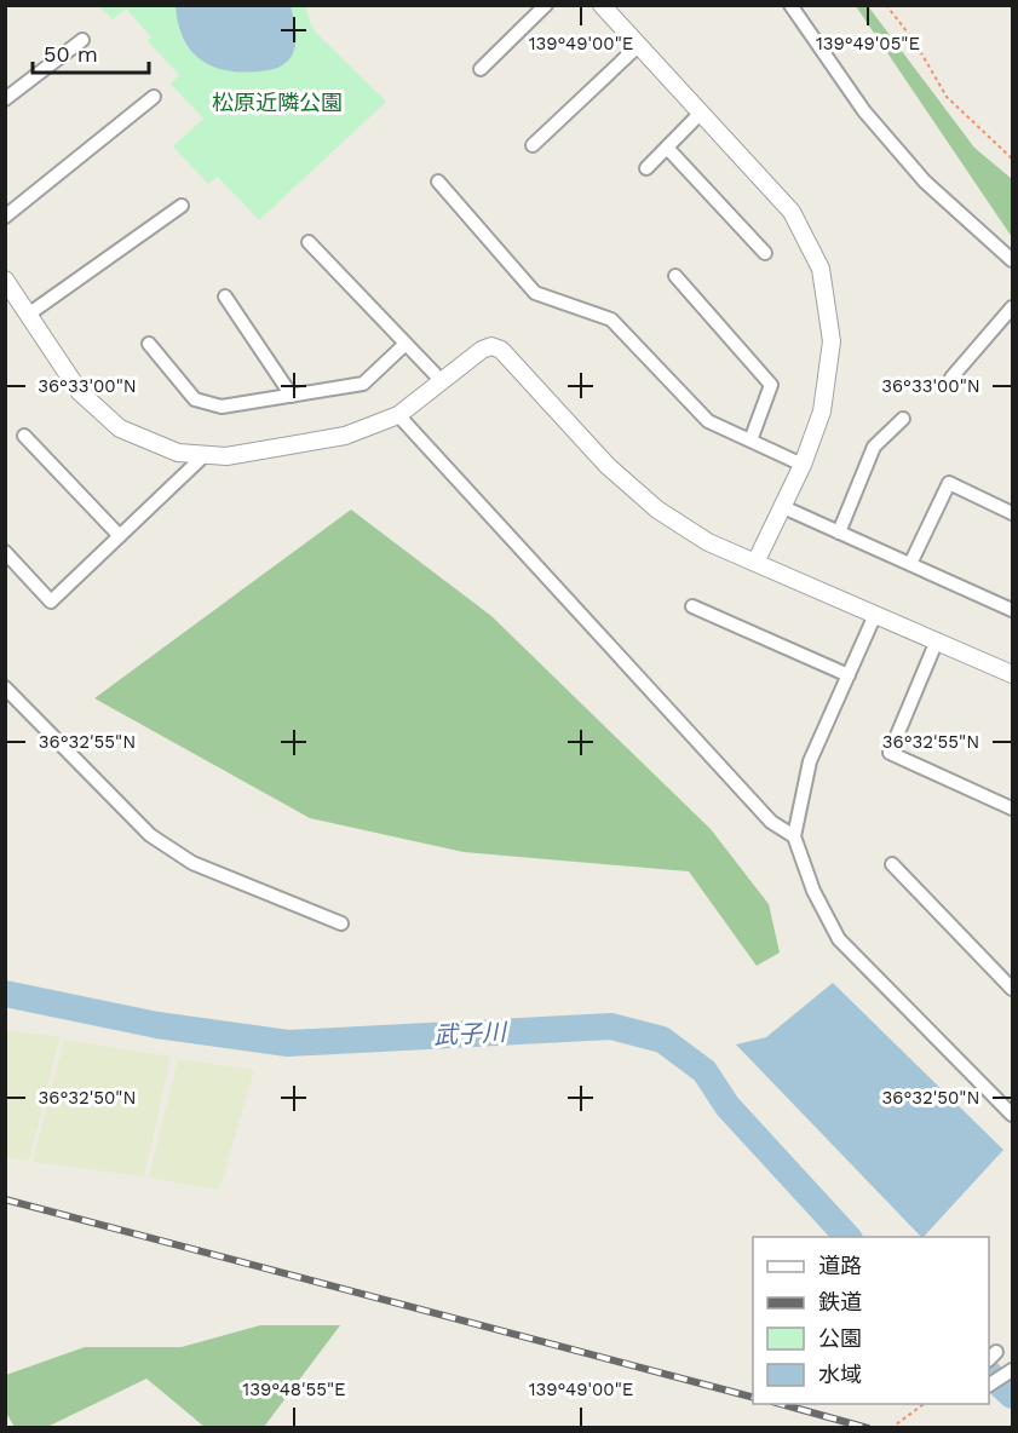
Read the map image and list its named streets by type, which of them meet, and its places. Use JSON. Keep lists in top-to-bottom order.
{
  "water": ["武子川"],
  "parks": ["松原近隣公園"],
  "legend": [
    "道路",
    "鉄道",
    "公園",
    "水域"
  ],
  "scale_bar": "50 m",
  "coordinates": [
    "139°49'00\"E",
    "139°49'05\"E",
    "36°33'00\"N",
    "36°32'55\"N",
    "36°32'50\"N",
    "139°48'55\"E"
  ]
}
